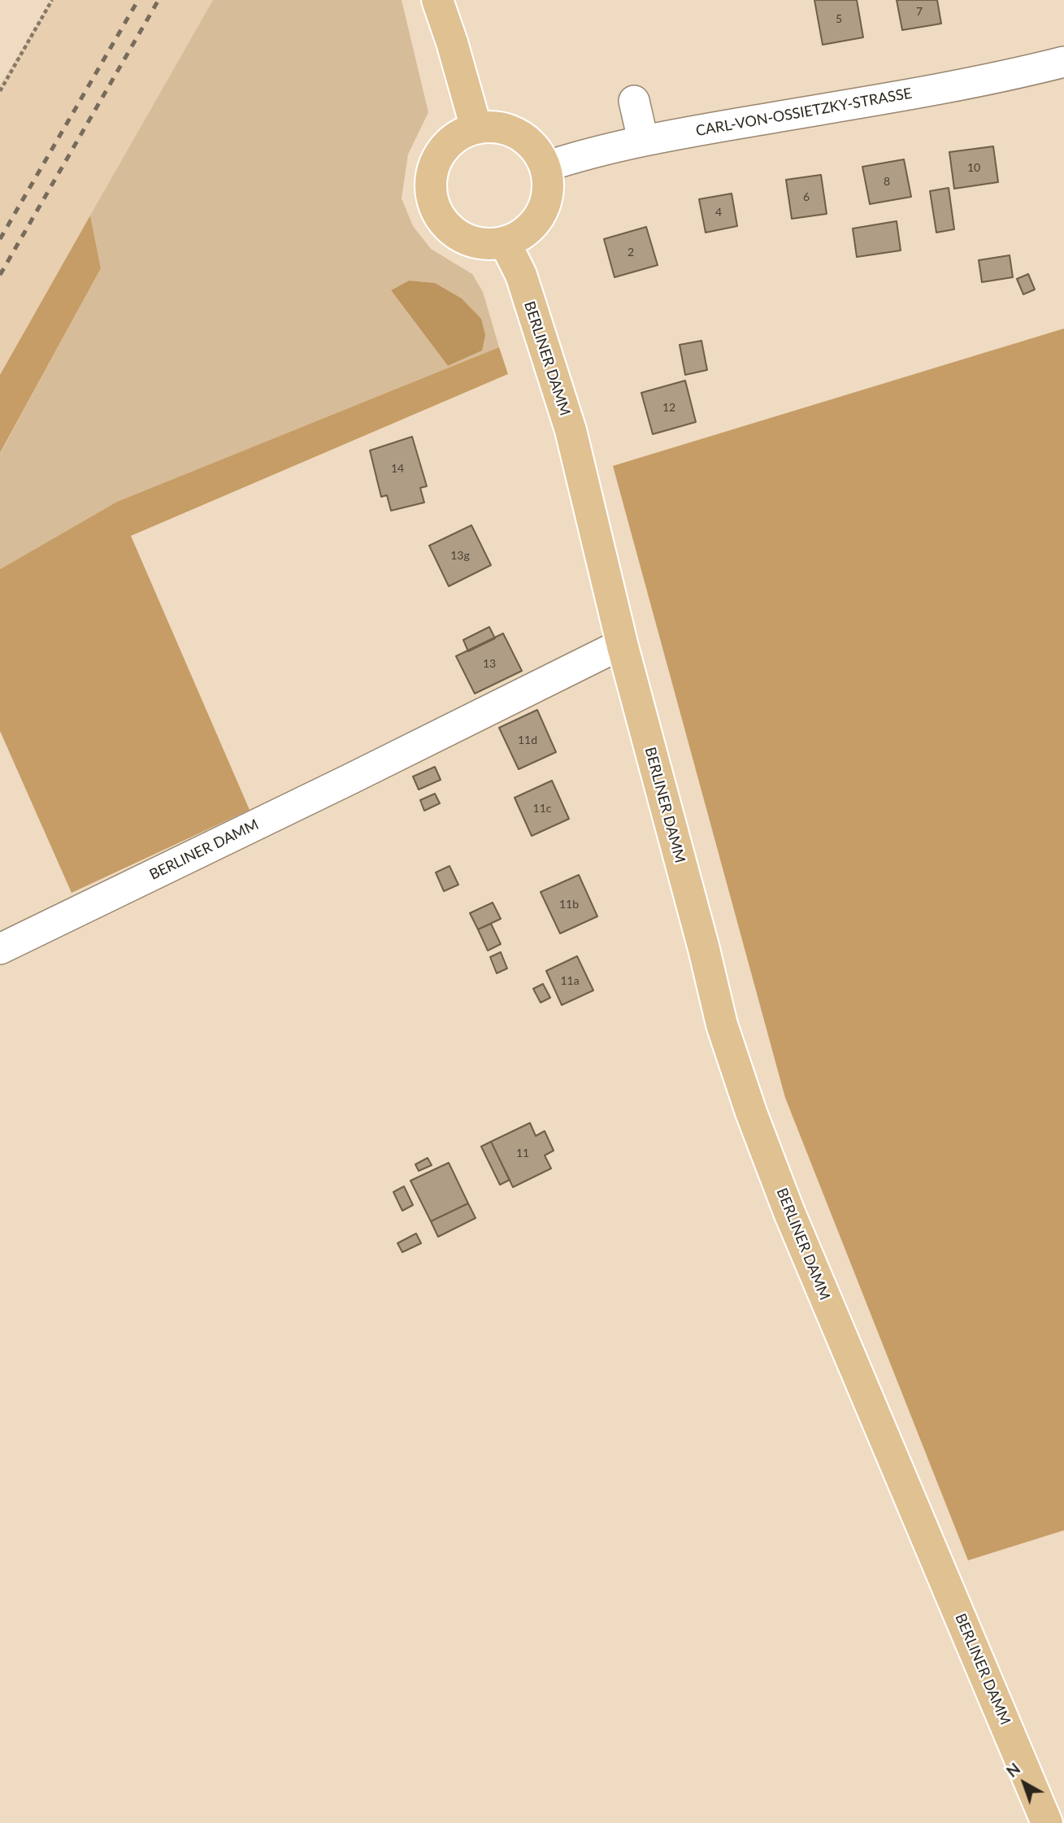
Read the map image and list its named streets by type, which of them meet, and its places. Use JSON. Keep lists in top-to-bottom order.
{
  "streets": {
    "main road": ["BERLINER DAMM"],
    "street": ["CARL-VON-OSSIETZKY-STRASSE"]
  },
  "crossings": [
    ["CARL-VON-OSSIETZKY-STRASSE", "BERLINER DAMM"]
  ],
  "house_numbers": [
    "7",
    "5",
    "10",
    "8",
    "6",
    "4",
    "2",
    "12",
    "14",
    "13g",
    "13",
    "11d",
    "11c",
    "11b",
    "11a",
    "11"
  ],
  "north": "top left"
}
